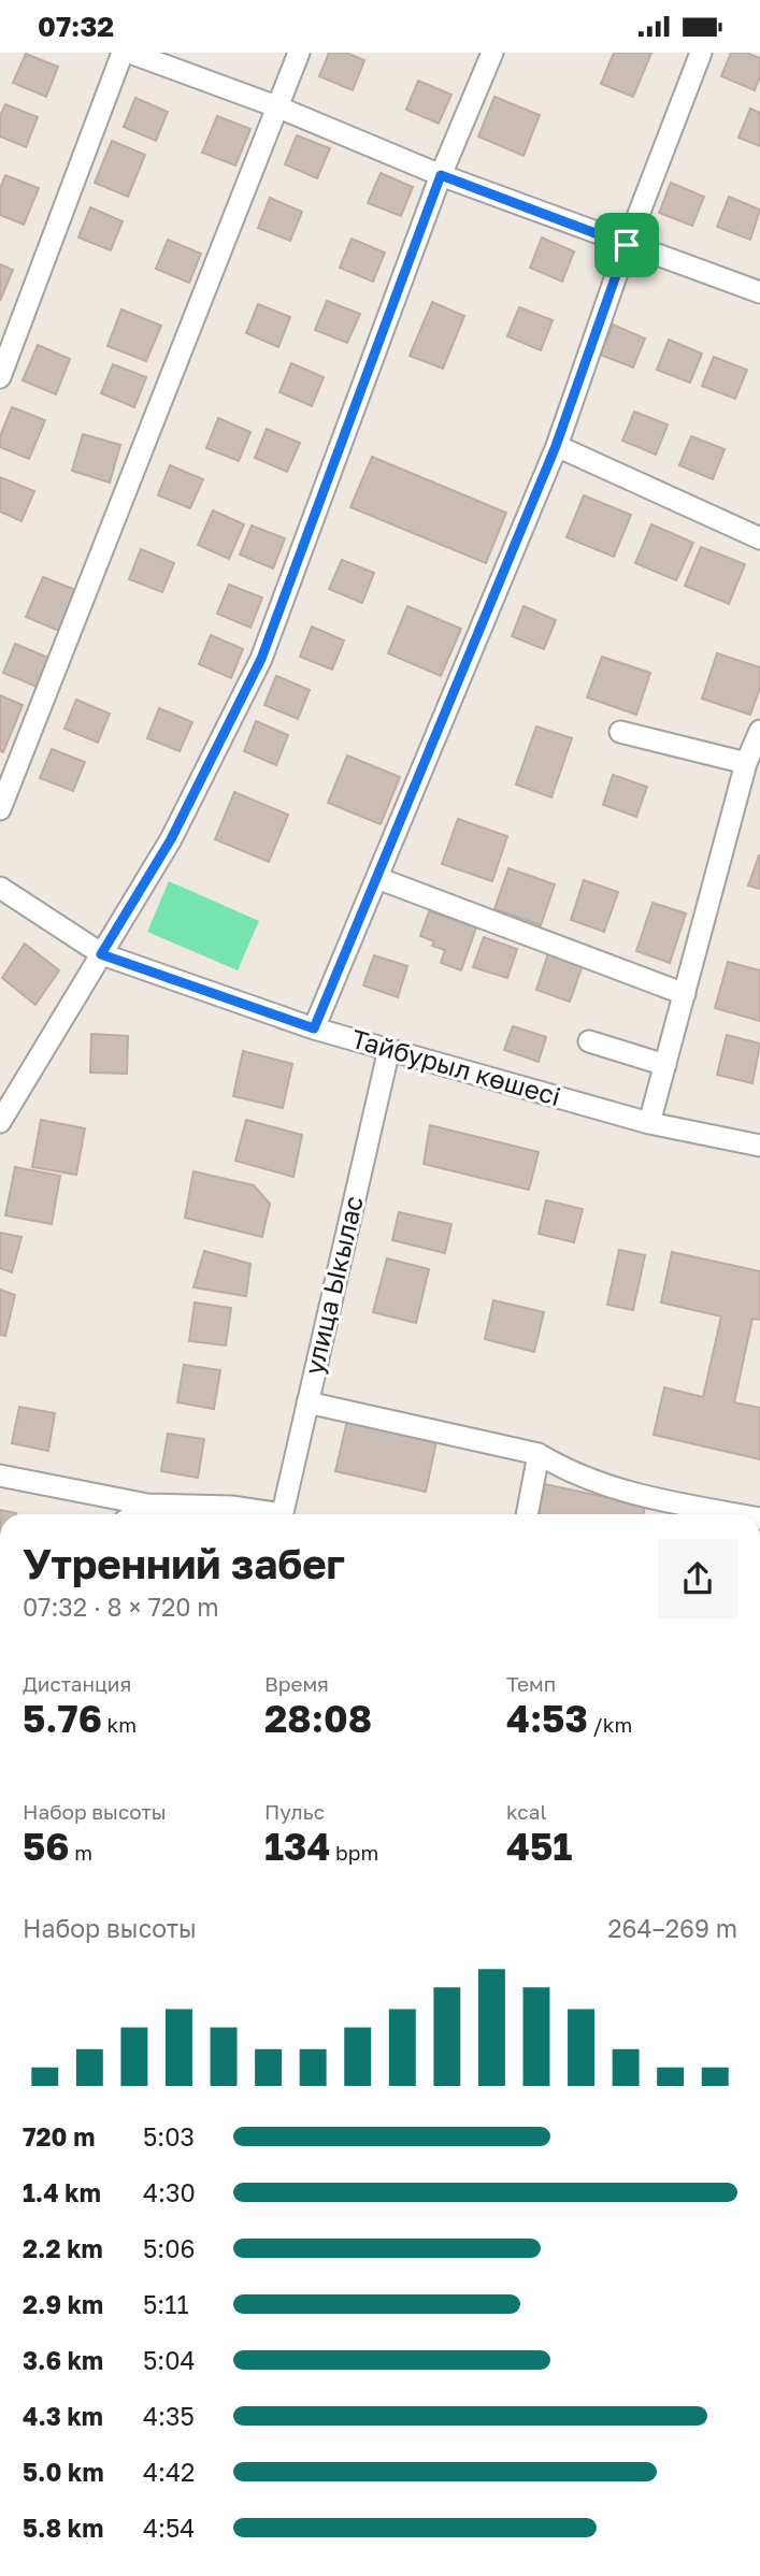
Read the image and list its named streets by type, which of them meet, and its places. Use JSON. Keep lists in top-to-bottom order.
{
  "streets": {
    "street": ["Тайбурыл көшесі", "улица Ыкылас"]
  },
  "crossings": [
    ["Тайбурыл көшесі", "улица Ыкылас"]
  ],
  "page": {
    "status": "07:32",
    "heading": ["Утренний забег", "07:32 · 8 × 720 m"],
    "stats": [
      ["Дистанция", "5.76 km"],
      ["Время", "28:08"],
      ["Темп", "4:53 /km"],
      ["Набор высоты", "56 m"],
      ["Пульс", "134 bpm"],
      ["kcal", "451"]
    ],
    "chart": ["Набор высоты", "264–269 m"],
    "list": [
      {
        "name": "720 m",
        "note": "5:03"
      },
      {
        "name": "1.4 km",
        "note": "4:30"
      },
      {
        "name": "2.2 km",
        "note": "5:06"
      },
      {
        "name": "2.9 km",
        "note": "5:11"
      },
      {
        "name": "3.6 km",
        "note": "5:04"
      },
      {
        "name": "4.3 km",
        "note": "4:35"
      },
      {
        "name": "5.0 km",
        "note": "4:42"
      },
      {
        "name": "5.8 km",
        "note": "4:54"
      }
    ]
  }
}
